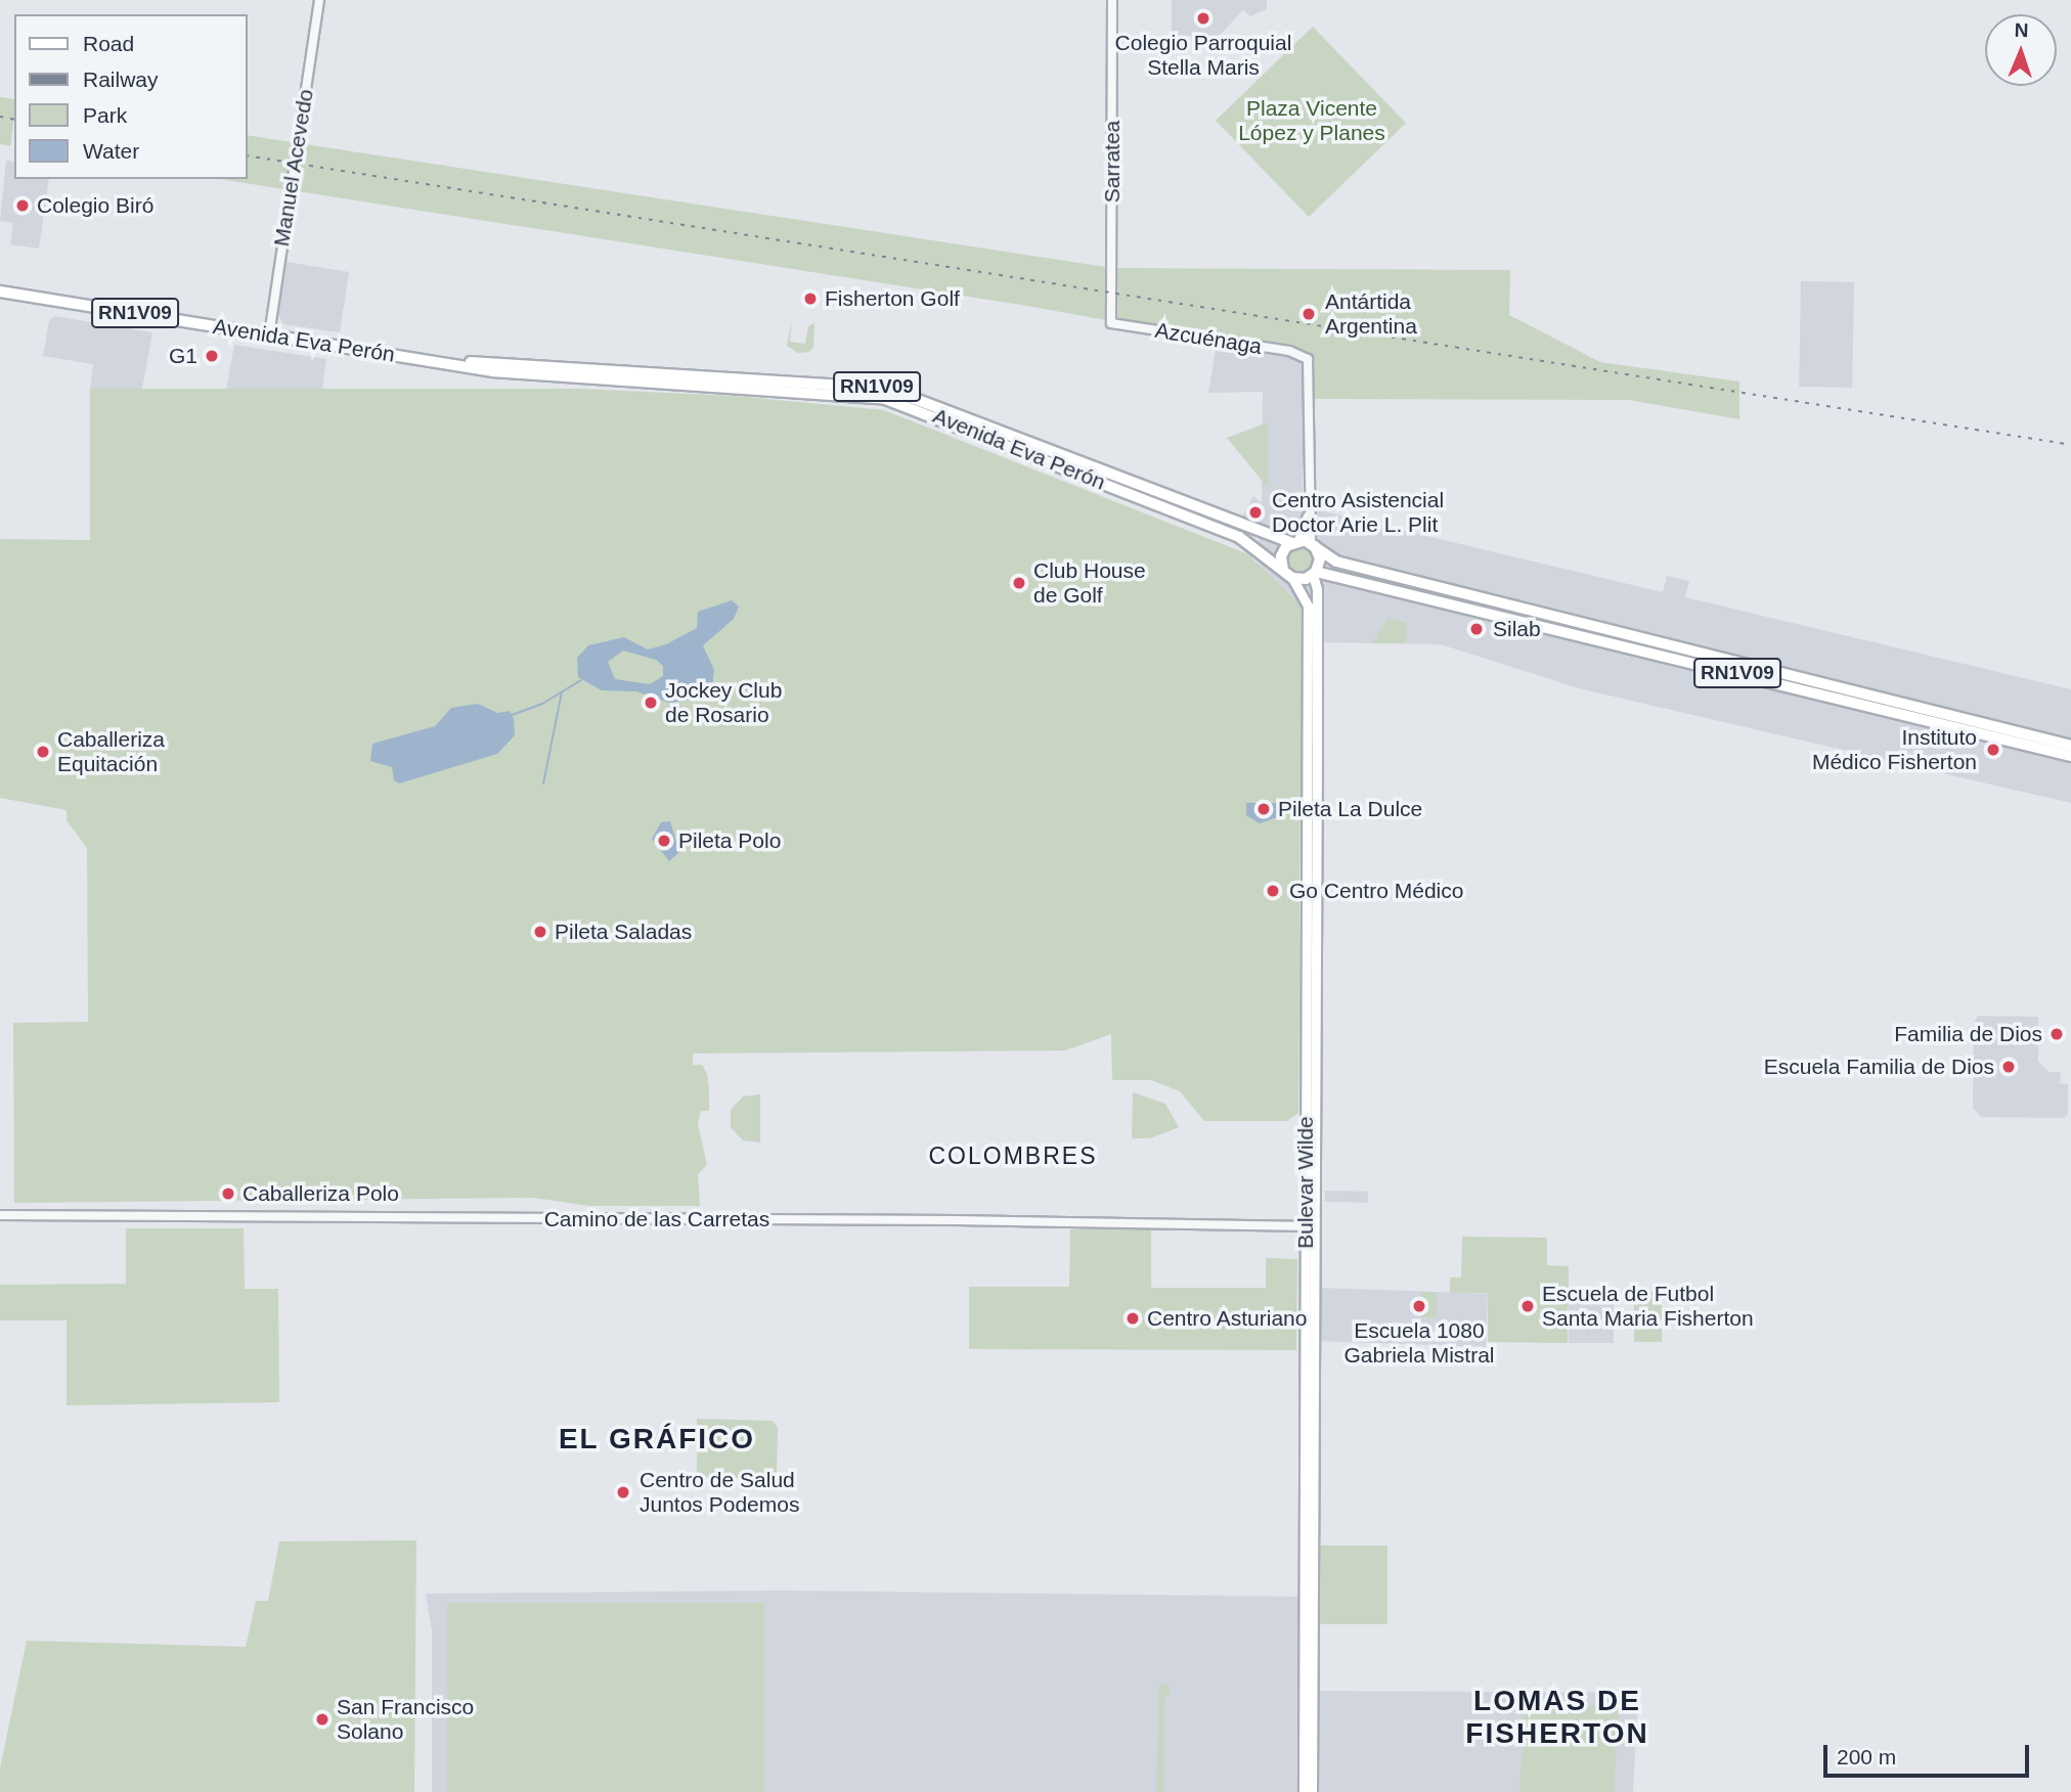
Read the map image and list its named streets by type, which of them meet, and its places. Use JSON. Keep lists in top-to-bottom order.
{
  "streets": {
    "main road": ["RN1V09", "Avenida Eva Perón", "Bulevar Wilde"],
    "street": [
      "Sarratea",
      "Manuel Acevedo",
      "Azcuénaga",
      "Camino de las Carretas"
    ]
  },
  "crossings": [
    ["Sarratea", "Azcuénaga"],
    ["Manuel Acevedo", "Avenida Eva Perón"],
    ["RN1V09", "Avenida Eva Perón"],
    ["RN1V09", "Bulevar Wilde"],
    ["Avenida Eva Perón", "Bulevar Wilde"],
    ["Bulevar Wilde", "Camino de las Carretas"]
  ],
  "districts": ["COLOMBRES", "EL GRÁFICO", "LOMAS DE FISHERTON"],
  "parks": ["Plaza Vicente López y Planes"],
  "places": [
    "Colegio Parroquial Stella Maris",
    "Colegio Biró",
    "Fisherton Golf",
    "Antártida Argentina",
    "G1",
    "Centro Asistencial Doctor Arie L. Plit",
    "Club House de Golf",
    "Silab",
    "Jockey Club de Rosario",
    "Instituto Médico Fisherton",
    "Caballeriza Equitación",
    "Pileta La Dulce",
    "Pileta Polo",
    "Go Centro Médico",
    "Pileta Saladas",
    "Familia de Dios",
    "Escuela Familia de Dios",
    "Caballeriza Polo",
    "Escuela 1080 Gabriela Mistral",
    "Escuela de Futbol Santa Maria Fisherton",
    "Centro Asturiano",
    "Centro de Salud Juntos Podemos",
    "San Francisco Solano"
  ],
  "legend": [
    "Road",
    "Railway",
    "Park",
    "Water"
  ],
  "scale_bar": "200 m",
  "north": "top"
}
